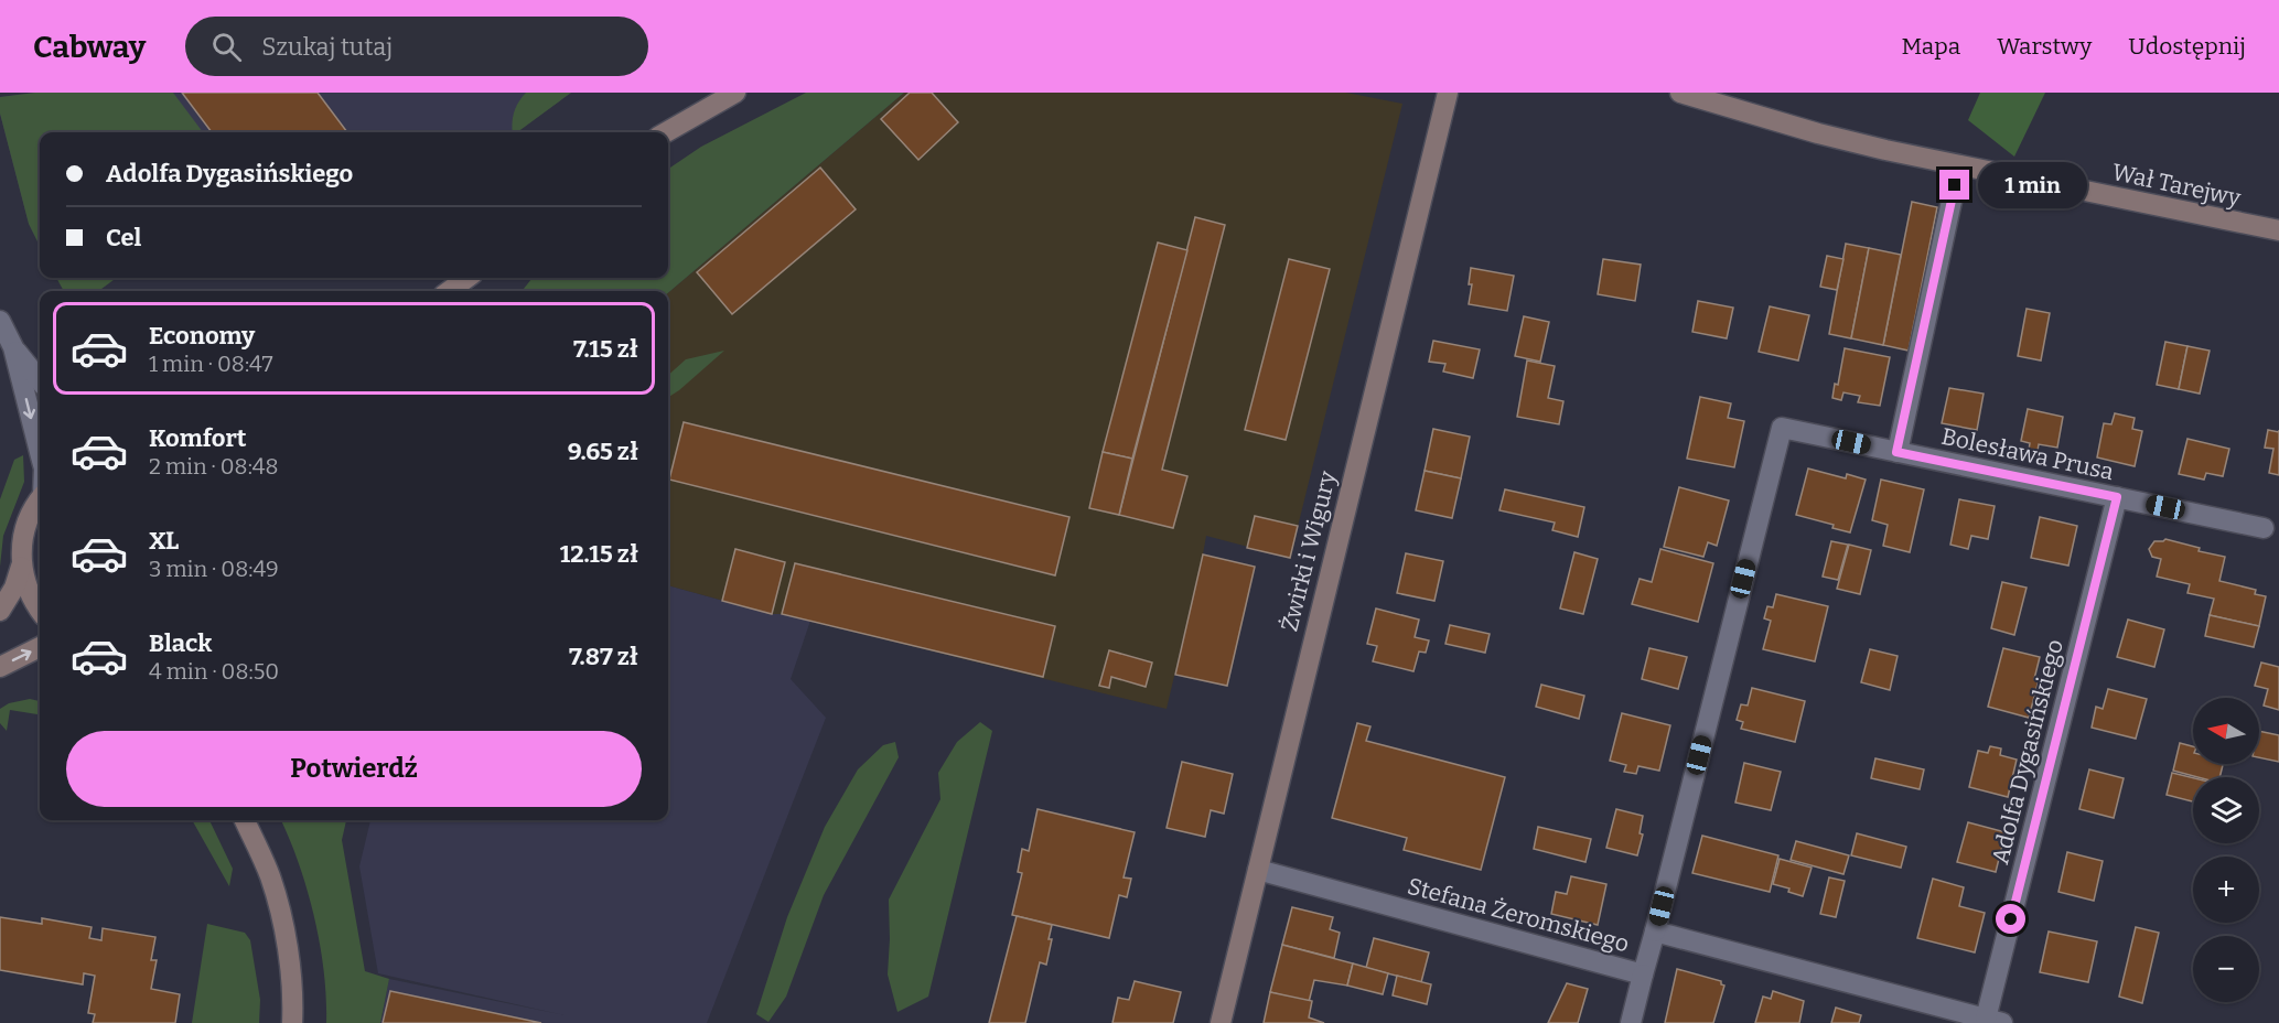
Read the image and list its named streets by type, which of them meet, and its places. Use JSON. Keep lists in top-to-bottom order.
{
  "streets": {
    "street": [
      "Wał Tarejwy",
      "Bolesława Prusa",
      "Żwirki i Wigury",
      "Adolfa Dygasińskiego",
      "Stefana Żeromskiego"
    ]
  },
  "crossings": [
    ["Bolesława Prusa", "Adolfa Dygasińskiego"],
    ["Bolesława Prusa", "Stefana Żeromskiego"],
    ["Żwirki i Wigury", "Stefana Żeromskiego"],
    ["Adolfa Dygasińskiego", "Stefana Żeromskiego"]
  ],
  "north": "left",
  "page": {
    "header": "Cabway",
    "search": "Szukaj tutaj",
    "nav": ["Mapa", "Warstwy", "Udostępnij"],
    "banner": ["Adolfa Dygasińskiego", "Cel"],
    "bubble": "1 min",
    "list": [
      {
        "name": "Economy",
        "note": "1 min · 08:47",
        "value": "7.15 zł"
      },
      {
        "name": "Komfort",
        "note": "2 min · 08:48",
        "value": "9.65 zł"
      },
      {
        "name": "XL",
        "note": "3 min · 08:49",
        "value": "12.15 zł"
      },
      {
        "name": "Black",
        "note": "4 min · 08:50",
        "value": "7.87 zł"
      }
    ],
    "map_buttons": ["+", "−"],
    "buttons": "Potwierdź"
  }
}
